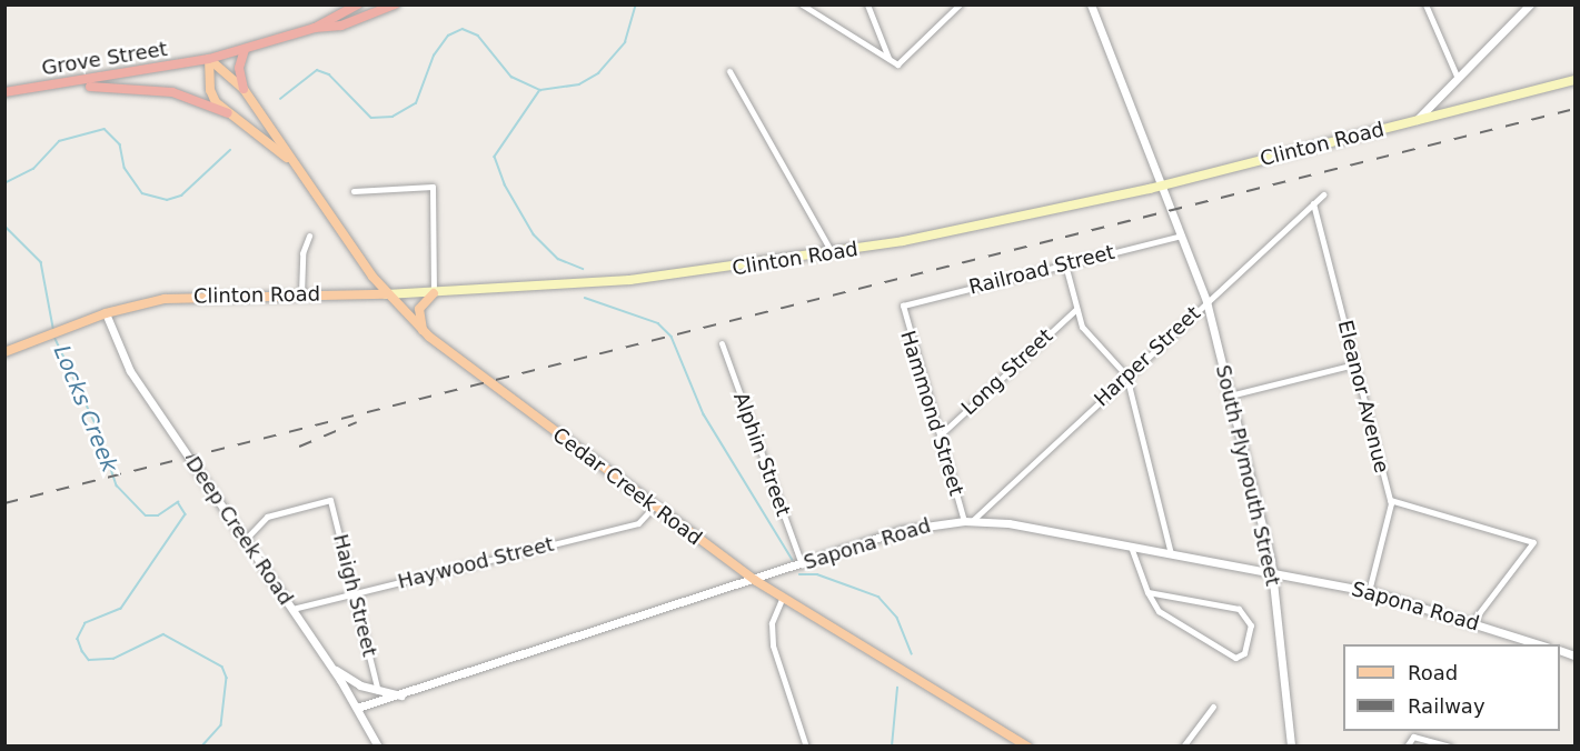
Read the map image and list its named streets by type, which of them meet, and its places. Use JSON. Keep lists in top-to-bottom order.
{
  "streets": {
    "highway": ["Grove Street"],
    "main road": ["Clinton Road", "Cedar Creek Road"],
    "street": [
      "Railroad Street",
      "Harper Street",
      "Long Street",
      "Eleanor Avenue",
      "Hammond Street",
      "Alphin Street",
      "South Plymouth Street",
      "Deep Creek Road",
      "Sapona Road",
      "Haywood Street",
      "Haigh Street"
    ]
  },
  "crossings": [
    ["Grove Street", "Cedar Creek Road"],
    ["Clinton Road", "South Plymouth Street"],
    ["Clinton Road", "Cedar Creek Road"],
    ["Clinton Road", "Deep Creek Road"],
    ["Railroad Street", "Hammond Street"],
    ["Railroad Street", "South Plymouth Street"],
    ["Harper Street", "Eleanor Avenue"],
    ["Harper Street", "Hammond Street"],
    ["Harper Street", "South Plymouth Street"],
    ["Harper Street", "Sapona Road"],
    ["Long Street", "Hammond Street"],
    ["Eleanor Avenue", "Sapona Road"],
    ["Hammond Street", "Sapona Road"],
    ["Alphin Street", "Sapona Road"],
    ["South Plymouth Street", "Sapona Road"],
    ["Cedar Creek Road", "Sapona Road"],
    ["Cedar Creek Road", "Haywood Street"],
    ["Deep Creek Road", "Sapona Road"],
    ["Deep Creek Road", "Haywood Street"],
    ["Deep Creek Road", "Haigh Street"],
    ["Haywood Street", "Haigh Street"]
  ],
  "water": ["Locks Creek"],
  "legend": ["Road", "Railway"]
}
